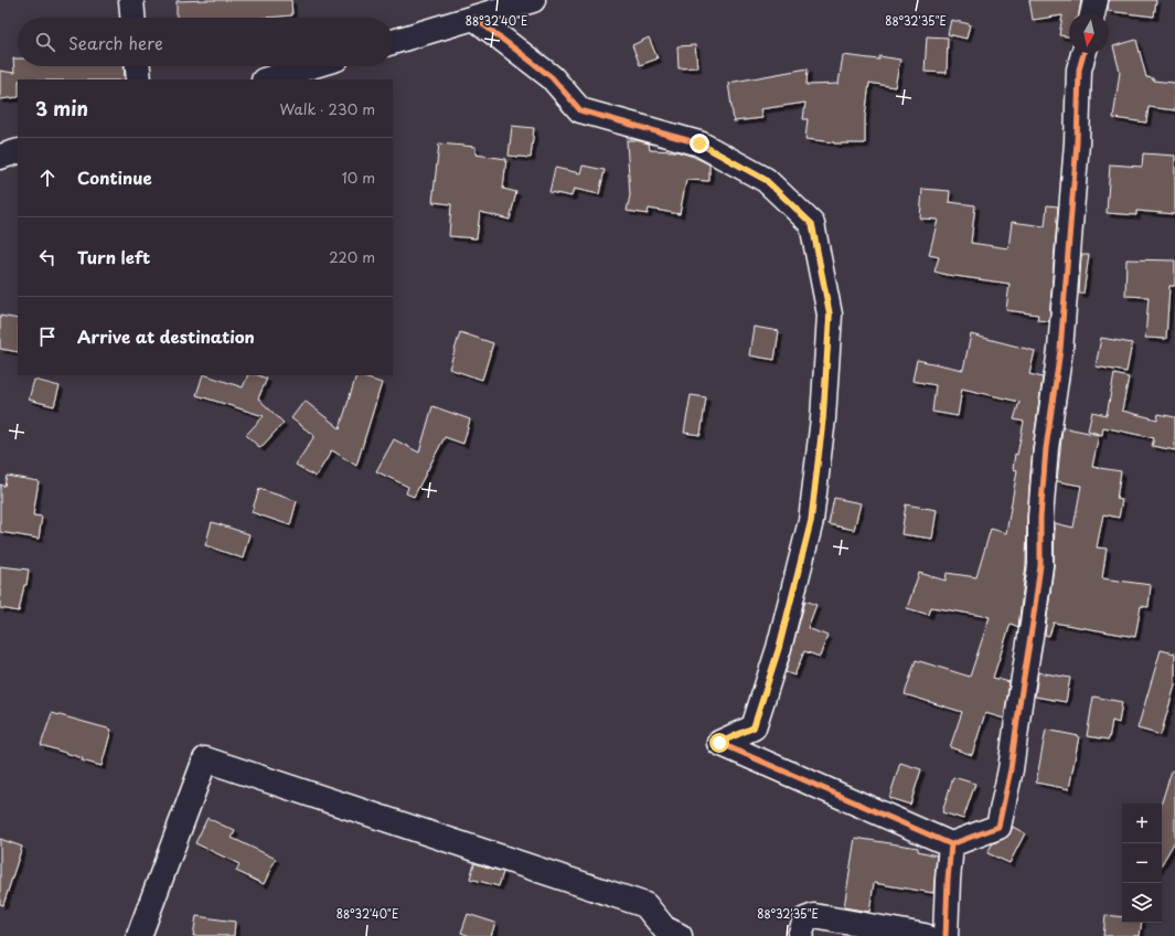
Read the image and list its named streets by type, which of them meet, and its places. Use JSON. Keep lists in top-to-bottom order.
{
  "north": "bottom",
  "page": {
    "search": "Search here",
    "heading": ["3 min", "Walk · 230 m"],
    "list": [
      ["Continue", "10 m"],
      ["Turn left", "220 m"],
      "Arrive at destination"
    ],
    "map_buttons": ["+", "−"]
  },
  "coordinates": ["88°32'40\"E", "88°32'35\"E"]
}
